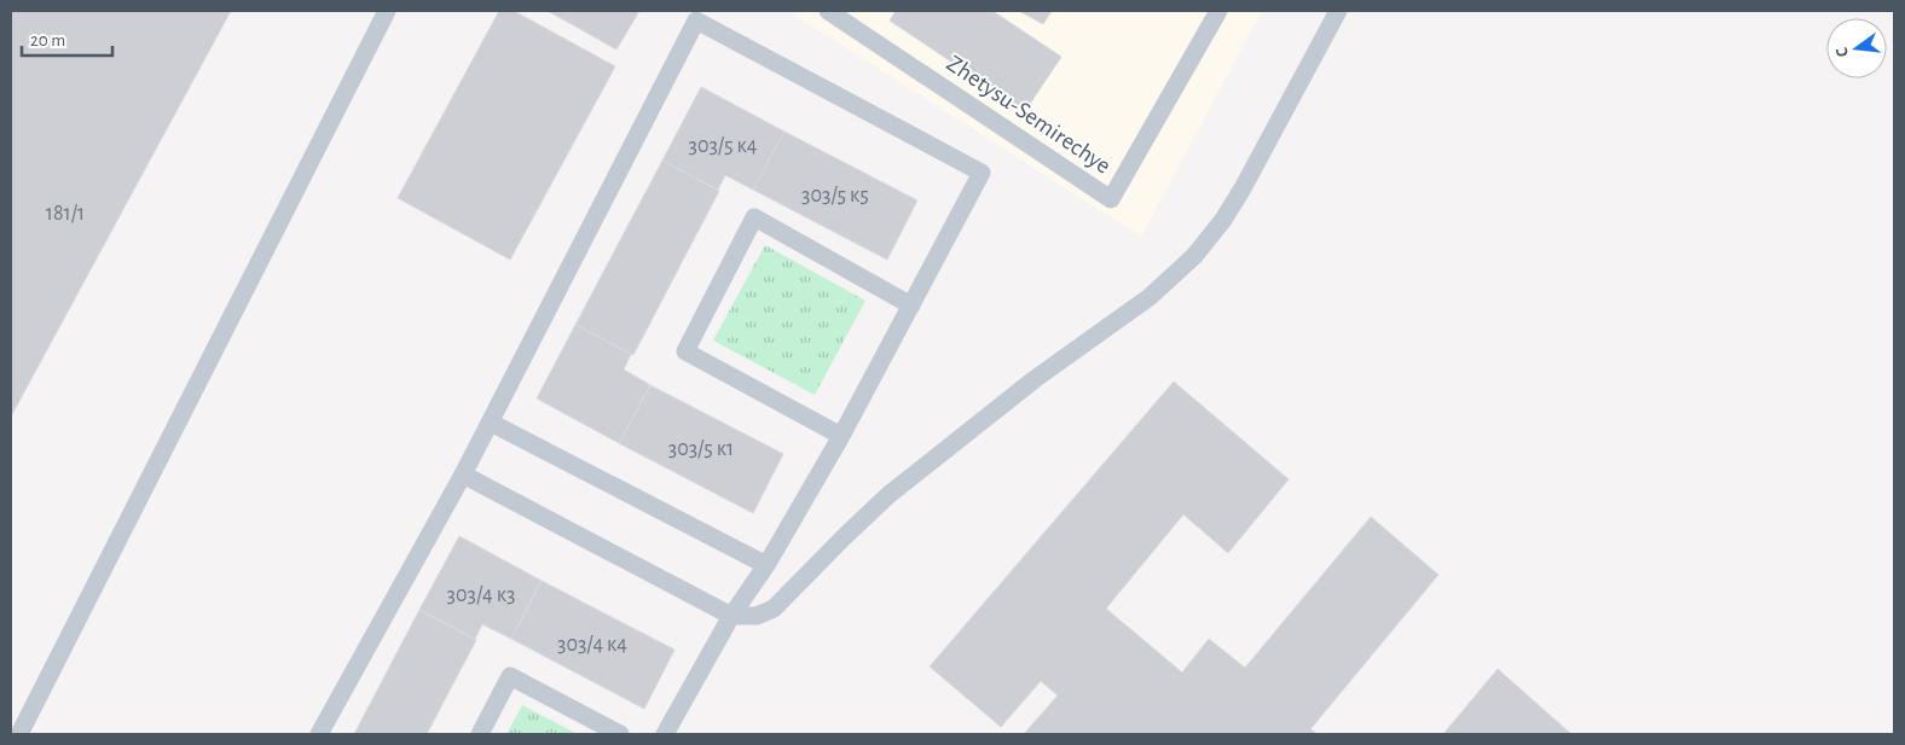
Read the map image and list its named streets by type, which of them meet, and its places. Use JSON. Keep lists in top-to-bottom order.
{
  "streets": {
    "lane": ["Zhetysu-Semirechye"]
  },
  "house_numbers": [
    "303/5 к4",
    "303/5 к5",
    "181/1",
    "303/5 к1",
    "303/4 к3",
    "303/4 к4"
  ],
  "scale_bar": "20 m",
  "north": "left"
}
